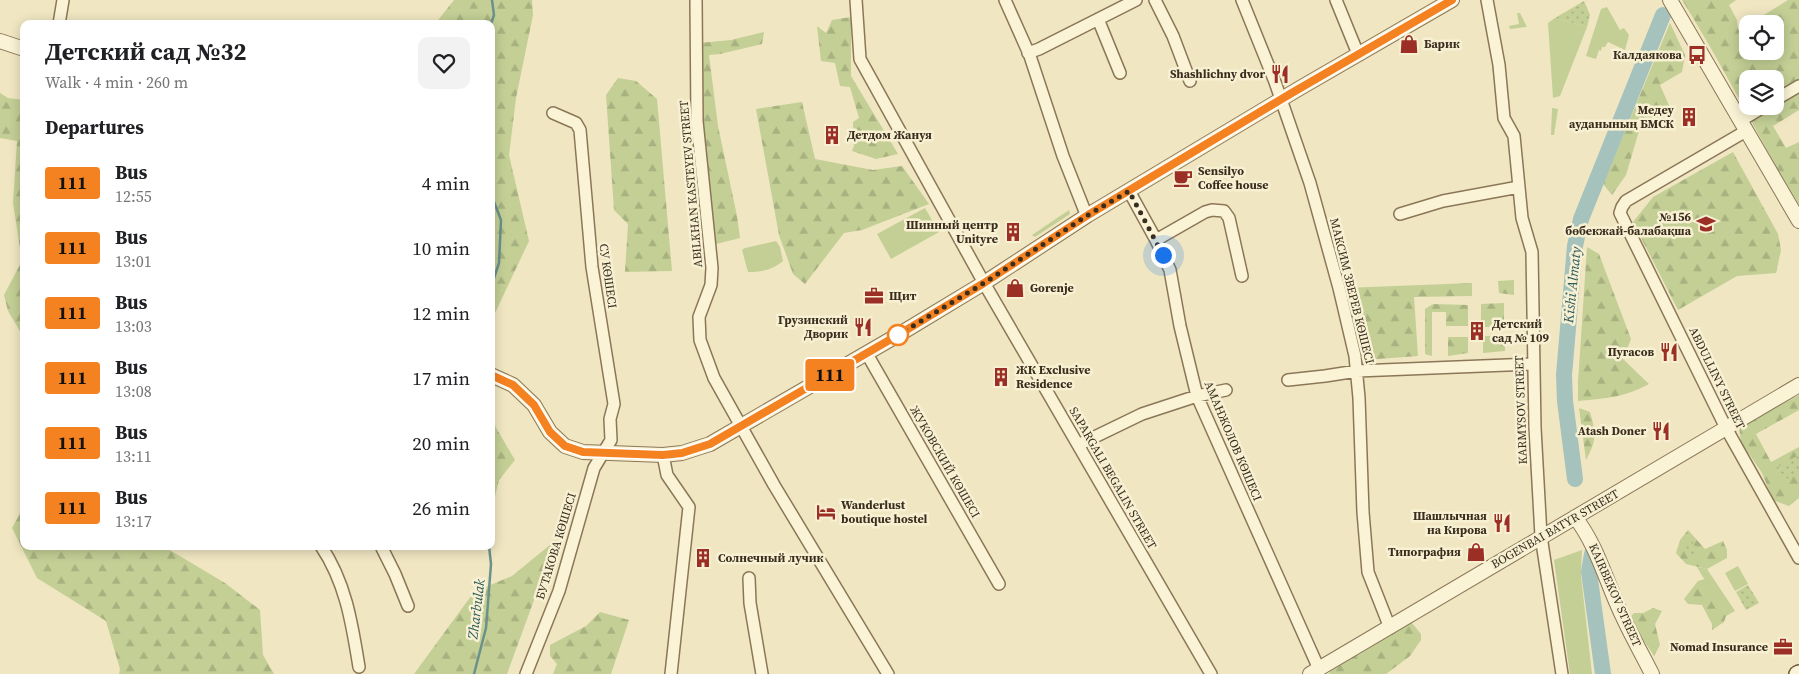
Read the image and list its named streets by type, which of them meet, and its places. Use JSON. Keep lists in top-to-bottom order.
{
  "streets": {
    "street": [
      "ABILKHAN KASTEYEV STREET",
      "СУ КӨШЕСІ",
      "МАКСИМ ЗВЕРЕВ КӨШЕСІ",
      "ABDULLINY STREET",
      "KARMYSOV STREET",
      "АМАНЖОЛОВ КӨШЕСІ",
      "ЖУКОВСКИЙ КӨШЕСІ",
      "SAPARGALI BEGALIN STREET",
      "BOGENBAI BATYR STREET",
      "БУТАКОВА КӨШЕСІ",
      "KAIRBEKOV STREET"
    ]
  },
  "crossings": [
    ["СУ КӨШЕСІ", "БУТАКОВА КӨШЕСІ"],
    ["МАКСИМ ЗВЕРЕВ КӨШЕСІ", "BOGENBAI BATYR STREET"],
    ["ABDULLINY STREET", "BOGENBAI BATYR STREET"],
    ["KARMYSOV STREET", "BOGENBAI BATYR STREET"],
    ["АМАНЖОЛОВ КӨШЕСІ", "BOGENBAI BATYR STREET"],
    ["BOGENBAI BATYR STREET", "KAIRBEKOV STREET"]
  ],
  "water": ["Kіshі Almaty", "Zharbulak"],
  "places": {
    "shop": ["Барик", "Gorenje", "Типография"],
    "bus stop": ["Калдаякова"],
    "restaurant": [
      "Shashlichny dvor",
      "Грузинский Дворик",
      "Пугасов",
      "Atash Doner",
      "Шашлычная на Кирова"
    ],
    "building": [
      "Медеу ауданының БМСК",
      "Детдом Жануя",
      "Шинный центр Unityre",
      "Детский сад № 109",
      "ЖК Exclusive Residence",
      "Солнечный лучик"
    ],
    "cafe": ["Sensilyo Coffee house"],
    "school or university": ["№156 бөбекжай-балабақша"],
    "office": ["Щит", "Nomad Insurance"],
    "hotel": ["Wanderlust boutique hostel"]
  },
  "lines": ["bus line 111"],
  "page": {
    "on_map": "111",
    "heading": [
      ["Детский сад №32", "Walk · 4 min · 260 m"],
      "Departures"
    ],
    "list": [
      {
        "mark": "111",
        "name": "Bus",
        "note": "12:55",
        "value": "4 min"
      },
      {
        "mark": "111",
        "name": "Bus",
        "note": "13:01",
        "value": "10 min"
      },
      {
        "mark": "111",
        "name": "Bus",
        "note": "13:03",
        "value": "12 min"
      },
      {
        "mark": "111",
        "name": "Bus",
        "note": "13:08",
        "value": "17 min"
      },
      {
        "mark": "111",
        "name": "Bus",
        "note": "13:11",
        "value": "20 min"
      },
      {
        "mark": "111",
        "name": "Bus",
        "note": "13:17",
        "value": "26 min"
      }
    ]
  }
}
